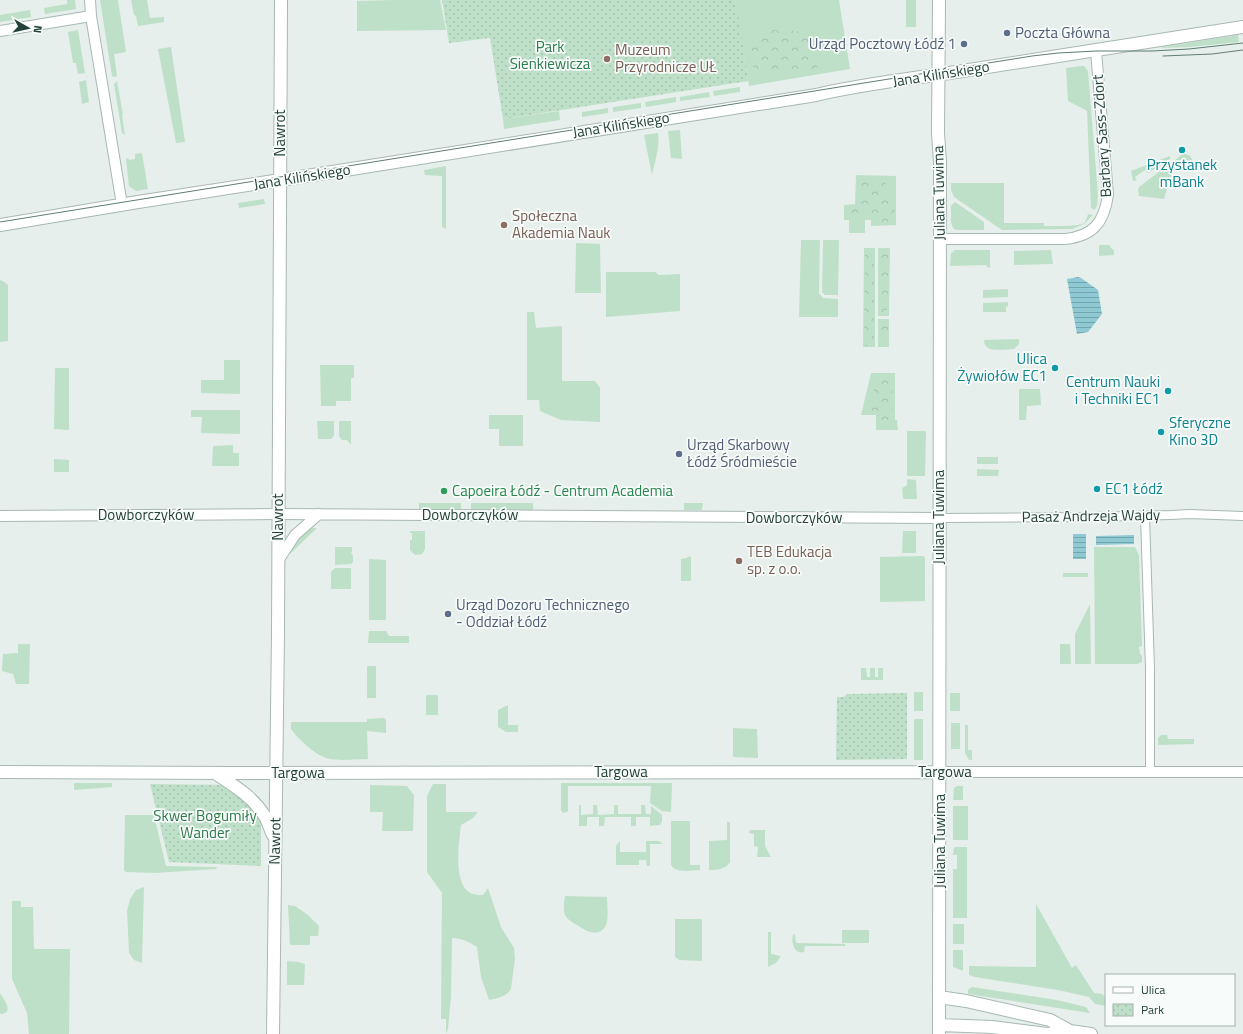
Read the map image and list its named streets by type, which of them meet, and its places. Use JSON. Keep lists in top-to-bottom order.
{
  "streets": {
    "street": [
      "Jana Kilińskiego",
      "Nawrot",
      "Barbary Sass-Zdort",
      "Juliana Tuwima",
      "Dowborczyków",
      "Pasaż Andrzeja Wajdy",
      "Targowa"
    ]
  },
  "crossings": [
    ["Jana Kilińskiego", "Nawrot"],
    ["Jana Kilińskiego", "Barbary Sass-Zdort"],
    ["Jana Kilińskiego", "Juliana Tuwima"],
    ["Nawrot", "Dowborczyków"],
    ["Nawrot", "Targowa"],
    ["Barbary Sass-Zdort", "Juliana Tuwima"],
    ["Juliana Tuwima", "Dowborczyków"],
    ["Juliana Tuwima", "Pasaż Andrzeja Wajdy"],
    ["Juliana Tuwima", "Targowa"],
    ["Dowborczyków", "Pasaż Andrzeja Wajdy"]
  ],
  "parks": ["Park Sienkiewicza", "Skwer Bogumiły Wander"],
  "places": [
    "Poczta Główna",
    "Urząd Pocztowy Łódź 1",
    "Muzeum Przyrodnicze UŁ",
    "Przystanek mBank",
    "Społeczna Akademia Nauk",
    "Ulica Żywiołów EC1",
    "Centrum Nauki i Techniki EC1",
    "Sferyczne Kino 3D",
    "Urząd Skarbowy Łódź Śródmieście",
    "EC1 Łódź",
    "Capoeira Łódź - Centrum Academia",
    "TEB Edukacja sp. z o.o.",
    "Urząd Dozoru Technicznego - Oddział Łódź"
  ],
  "legend": ["Ulica", "Park"],
  "north": "right"
}
